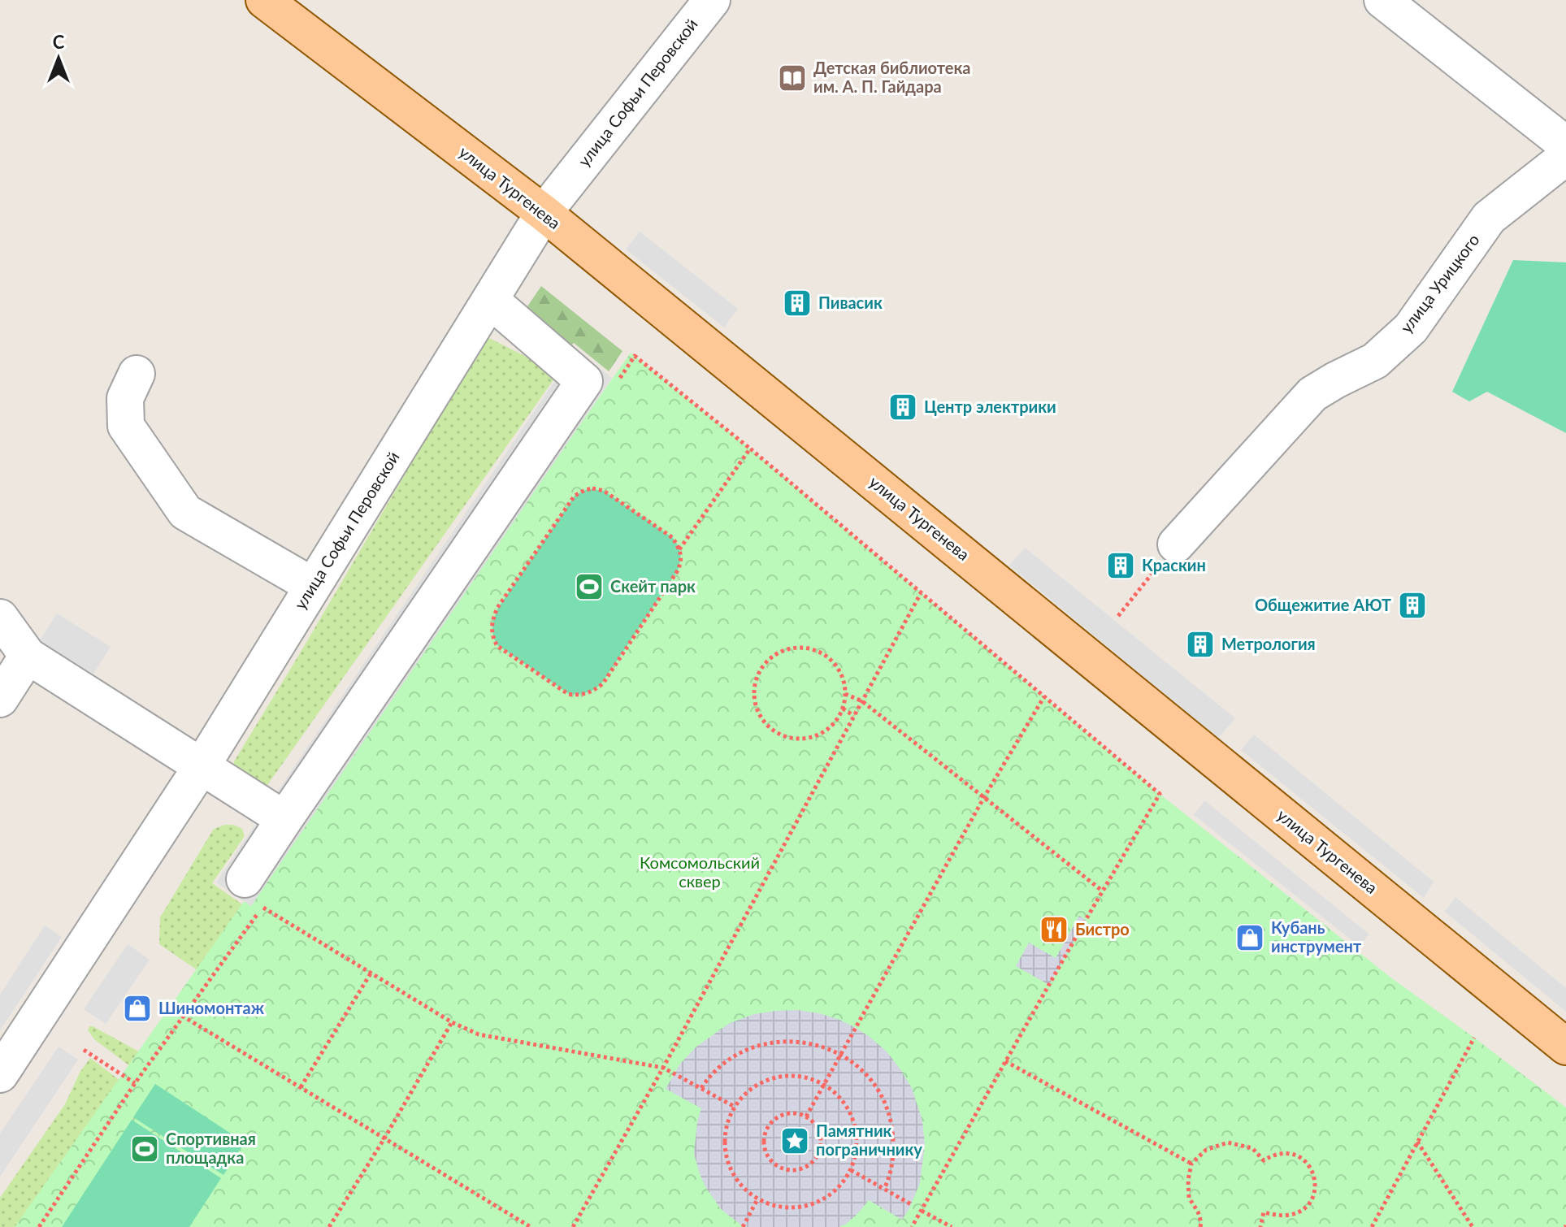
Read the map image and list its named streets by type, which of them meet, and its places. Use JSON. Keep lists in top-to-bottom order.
{
  "streets": {
    "main road": ["улица Тургенева"],
    "street": ["улица Софьи Перовской", "улица Урицкого"]
  },
  "crossings": [
    ["улица Софьи Перовской", "улица Тургенева"]
  ],
  "parks": ["Комсомольский сквер"],
  "places": {
    "library": ["Детская библиотека им. А. П. Гайдара"],
    "building": [
      "Пивасик",
      "Центр электрики",
      "Краскин",
      "Общежитие АЮТ",
      "Метрология"
    ],
    "sports": ["Скейт парк", "Спортивная площадка"],
    "restaurant": ["Бистро"],
    "shop": ["Кубань инструмент", "Шиномонтаж"],
    "place": ["Памятник пограничнику"]
  },
  "north": "top"
}
